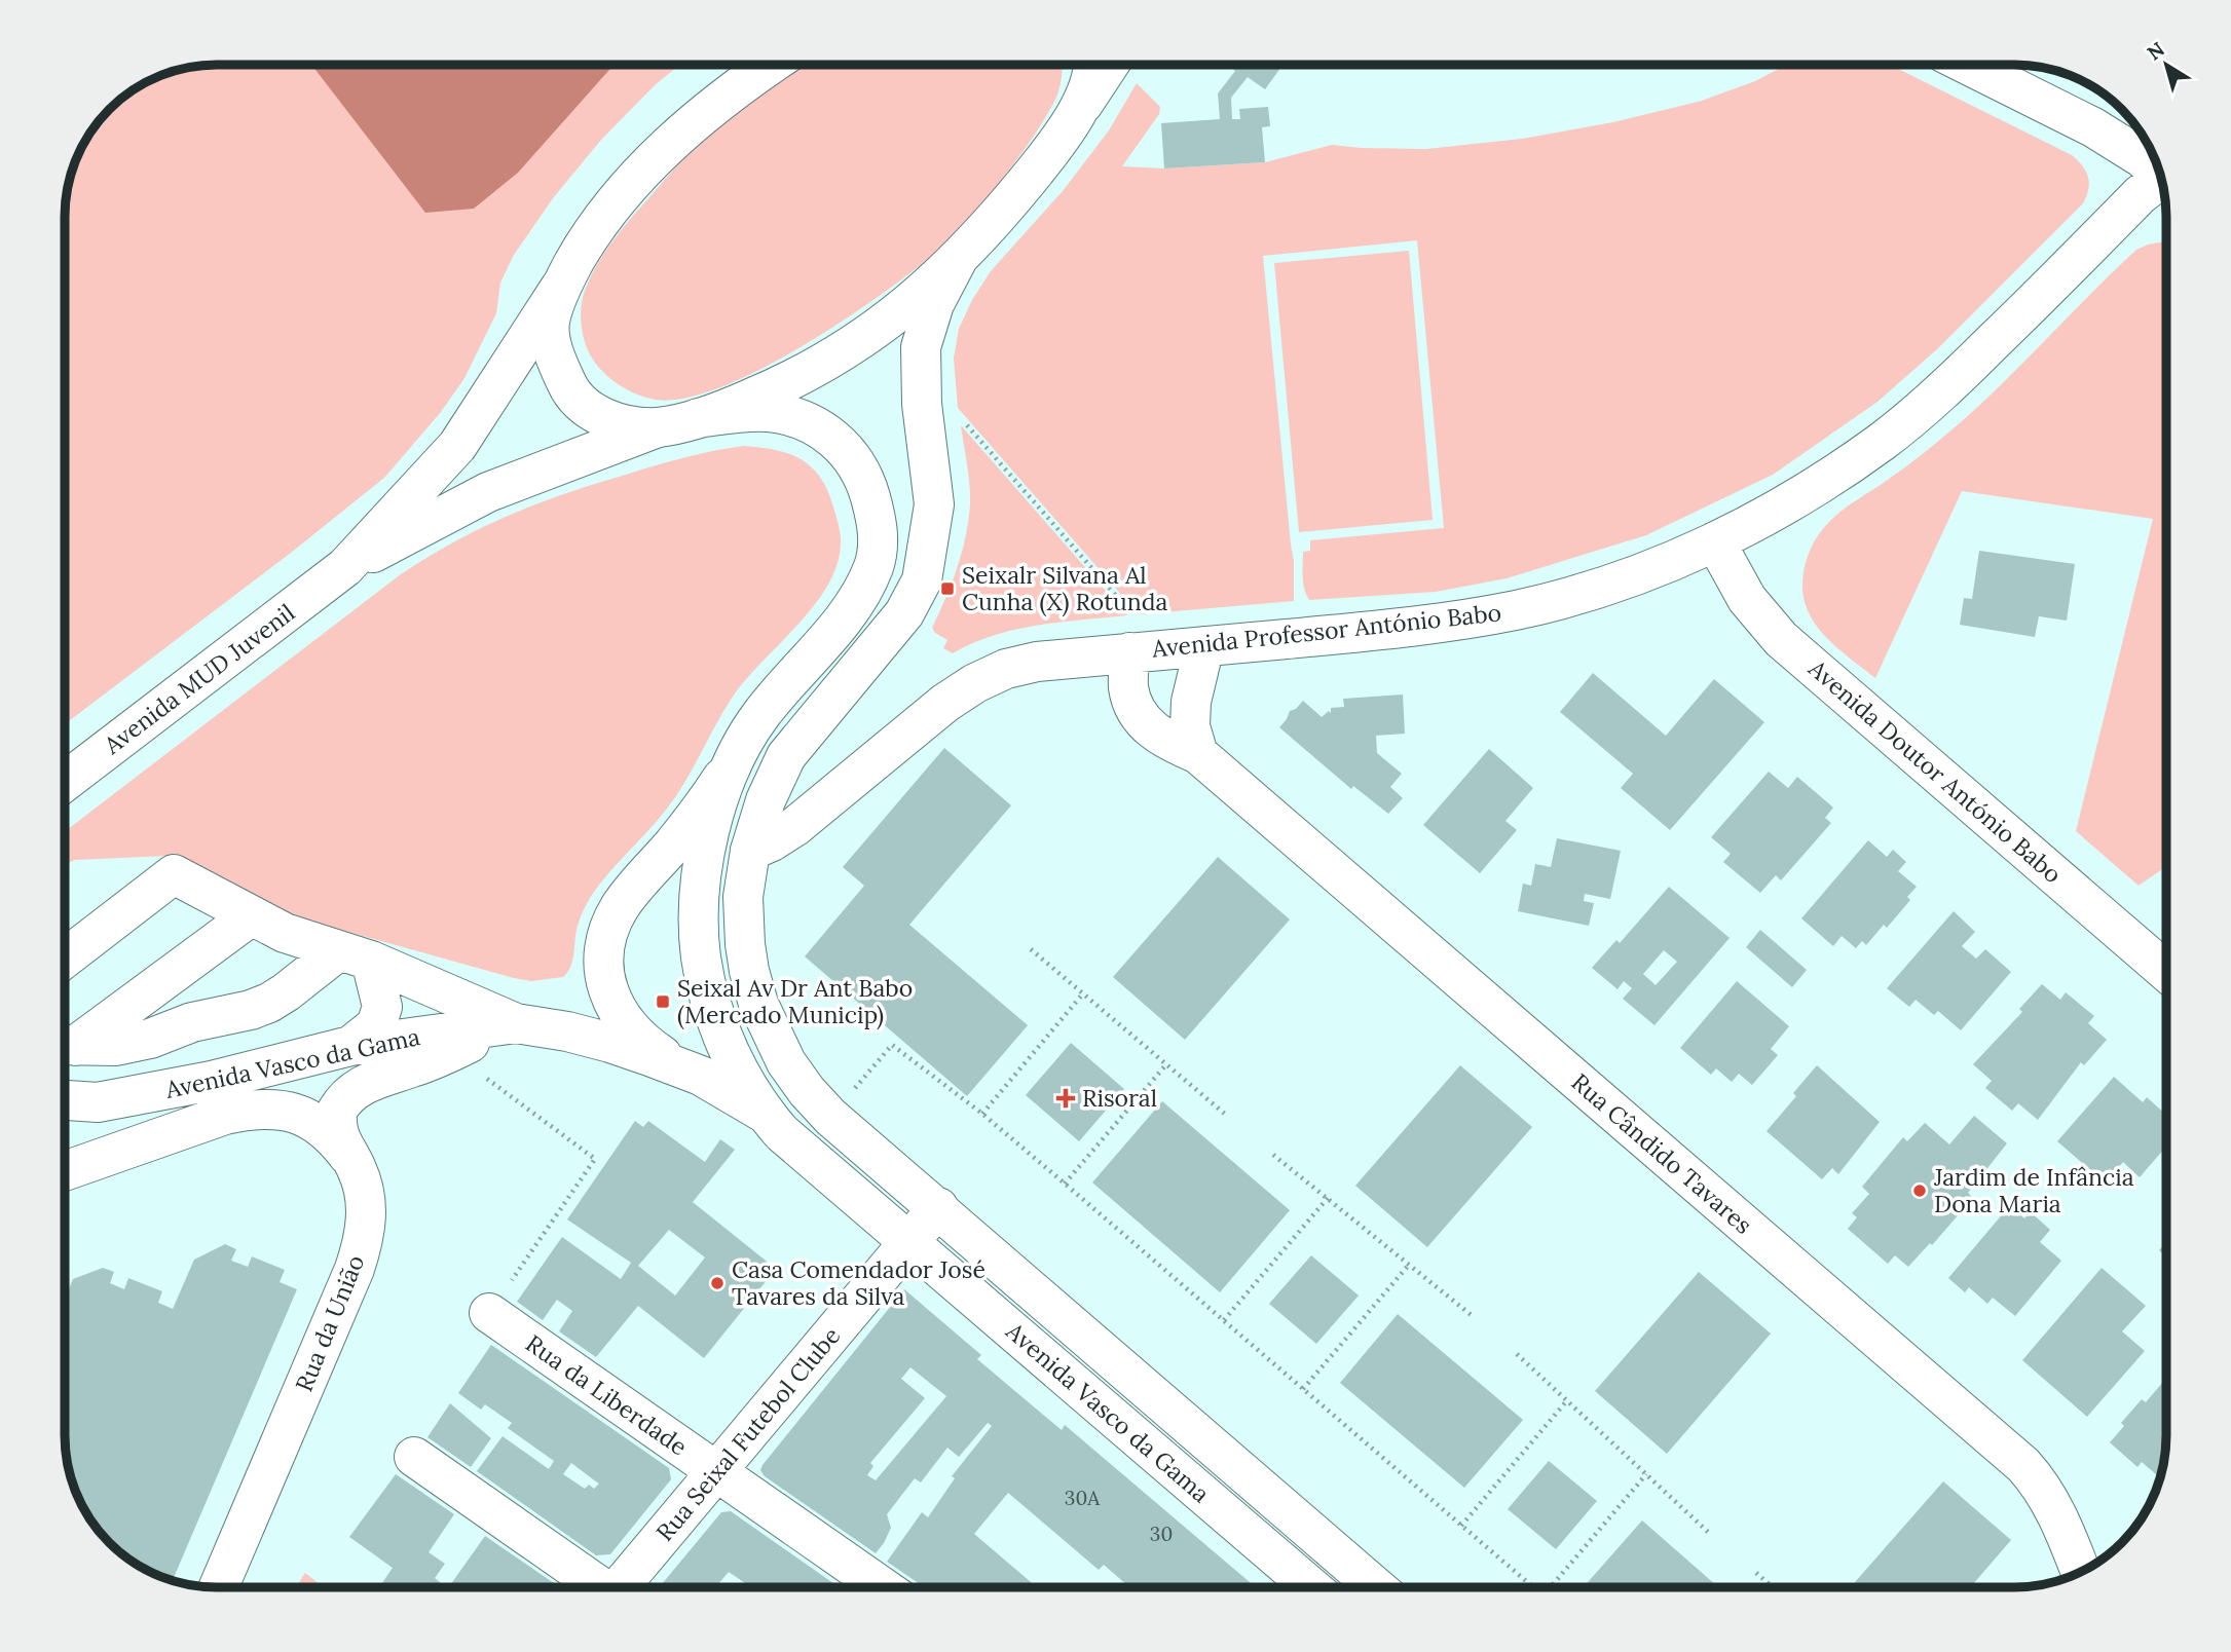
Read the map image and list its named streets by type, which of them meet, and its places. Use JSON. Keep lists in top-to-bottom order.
{
  "streets": {
    "street": [
      "Avenida Professor António Babo",
      "Avenida MUD Juvenil",
      "Avenida Doutor António Babo",
      "Avenida Vasco da Gama",
      "Rua Cândido Tavares",
      "Rua da União",
      "Rua da Liberdade",
      "Rua Seixal Futebol Clube"
    ]
  },
  "crossings": [
    ["Avenida Professor António Babo", "Avenida Doutor António Babo"],
    ["Avenida Professor António Babo", "Avenida Vasco da Gama"],
    ["Avenida Professor António Babo", "Rua Cândido Tavares"],
    ["Avenida Vasco da Gama", "Rua da União"],
    ["Avenida Vasco da Gama", "Rua Seixal Futebol Clube"],
    ["Rua da Liberdade", "Rua Seixal Futebol Clube"]
  ],
  "places": {
    "transit": ["Seixalr Silvana Al Cunha (X) Rotunda", "Seixal Av Dr Ant Babo (Mercado Municip)"],
    "health": ["Risoral"],
    "other": ["Jardim de Infância Dona Maria", "Casa Comendador José Tavares da Silva"]
  },
  "house_numbers": ["30A", "30"],
  "north": "top left"
}
